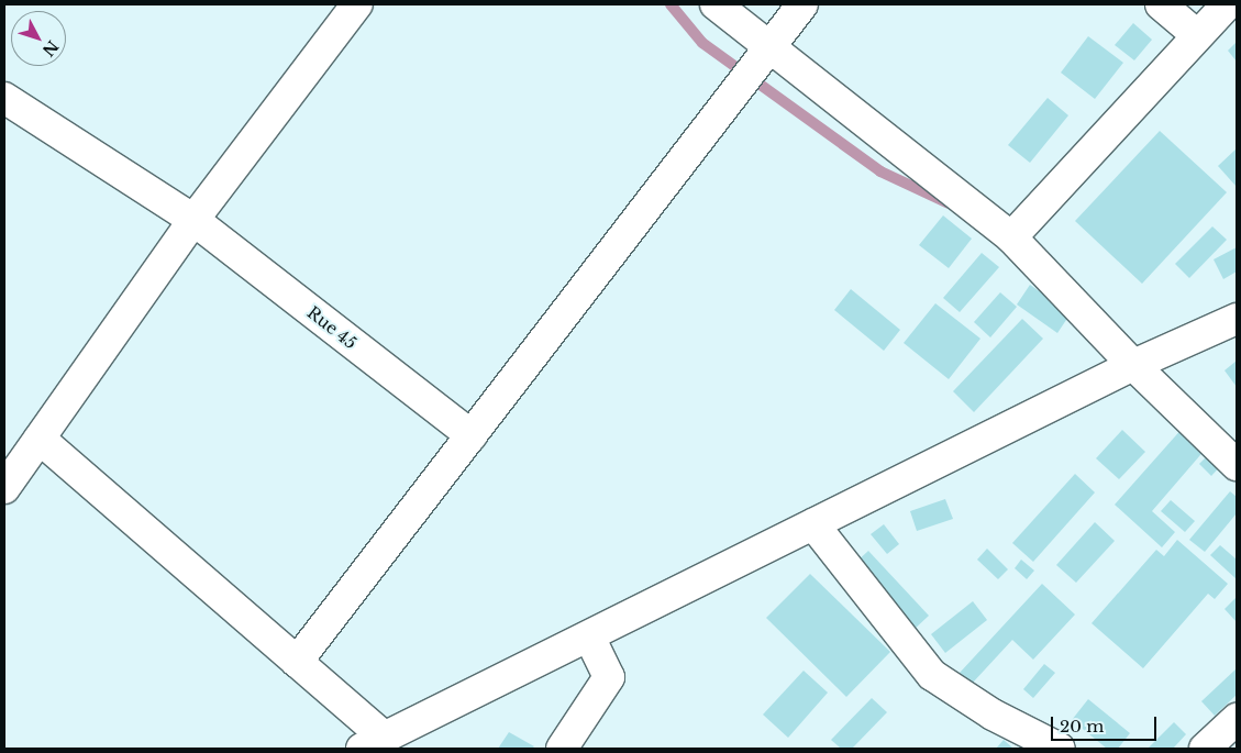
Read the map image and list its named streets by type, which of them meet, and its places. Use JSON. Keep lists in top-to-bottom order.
{
  "streets": {
    "street": ["Rue 45"]
  },
  "scale_bar": "20 m",
  "north": "bottom right"
}
